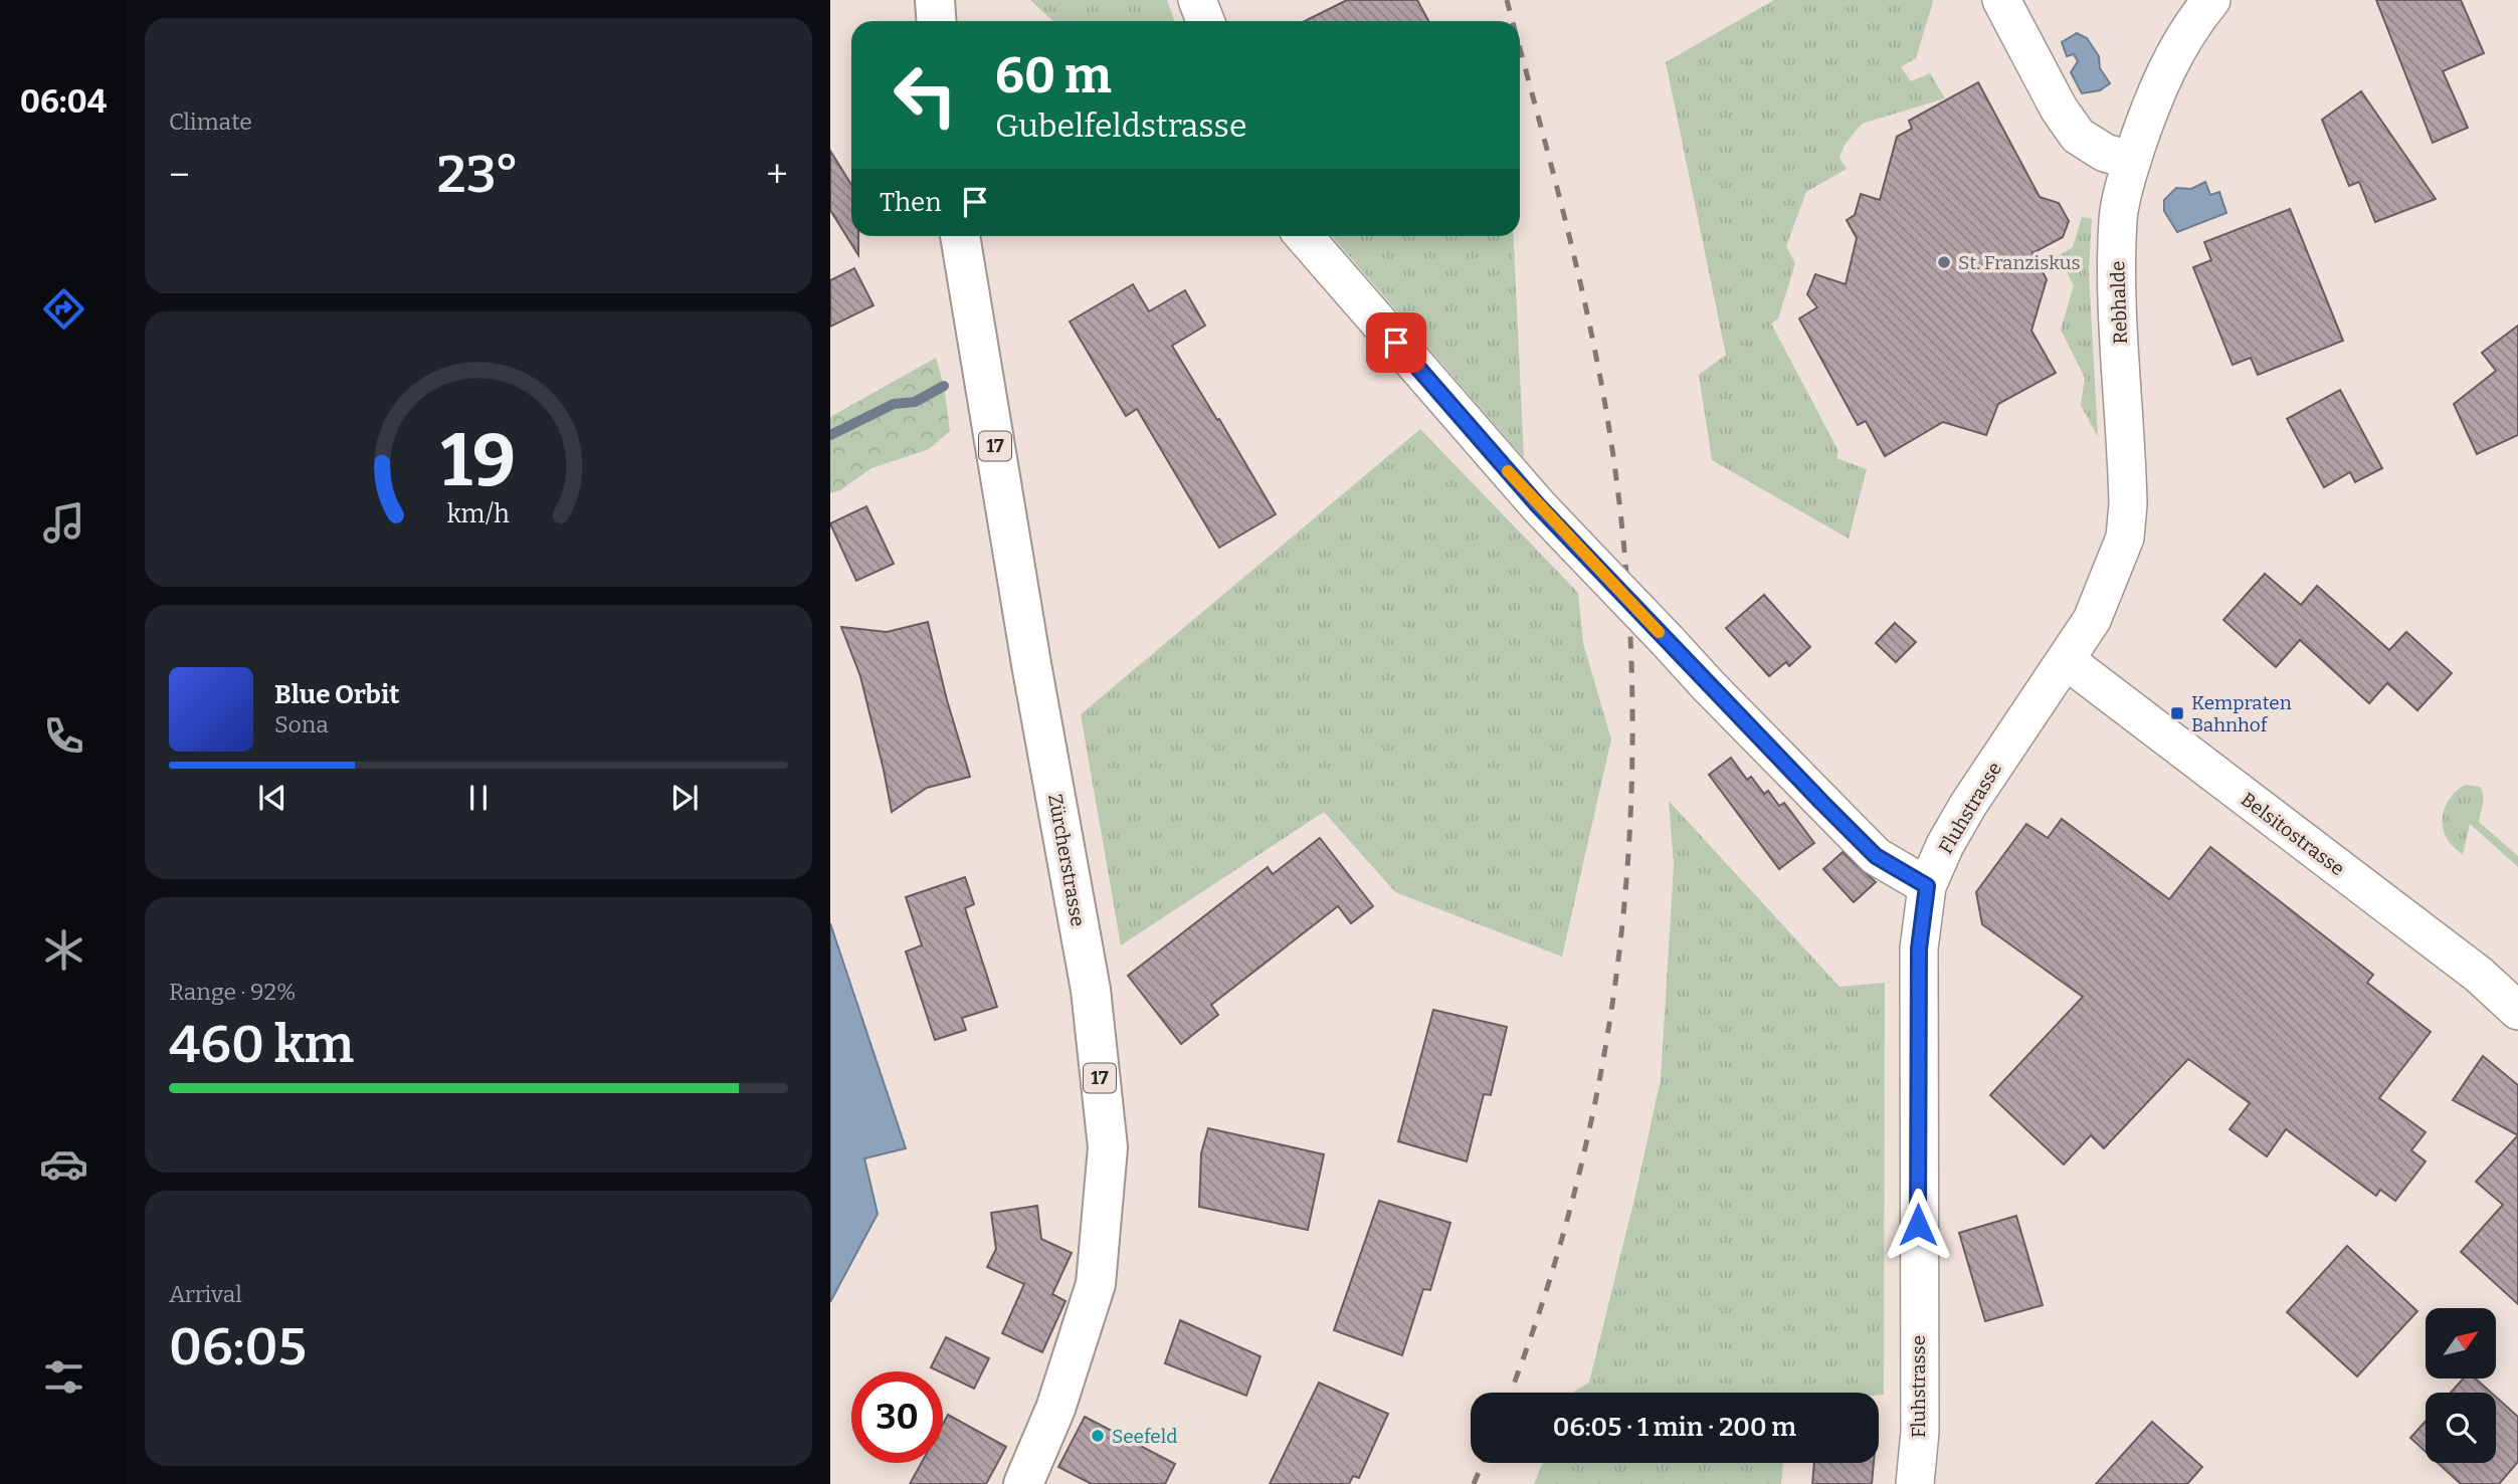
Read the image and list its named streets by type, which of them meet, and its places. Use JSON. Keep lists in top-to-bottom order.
{
  "streets": {
    "main road": ["17", "Zürcherstrasse"],
    "street": ["Rebhalde", "Fluhstrasse", "Belsitostrasse"]
  },
  "crossings": [
    ["Rebhalde", "Fluhstrasse"],
    ["Fluhstrasse", "Belsitostrasse"]
  ],
  "places": {
    "other": ["St. Franziskus", "Seefeld"],
    "transit": ["Kempraten Bahnhof"]
  },
  "north": "top right",
  "page": {
    "tabs": "06:04",
    "tile": [
      "Climate",
      ["Range · 92%", "460 km"],
      ["Arrival", "06:05"]
    ],
    "turn": ["60 m", "Gubelfeldstrasse"],
    "heat": ["−", "23°", "+"],
    "then": "Then",
    "song": ["Blue Orbit", "Sona"],
    "limit": "30",
    "trip": "06:05 · 1 min · 200 m",
    "gauge": ["19", "km/h"]
  }
}
